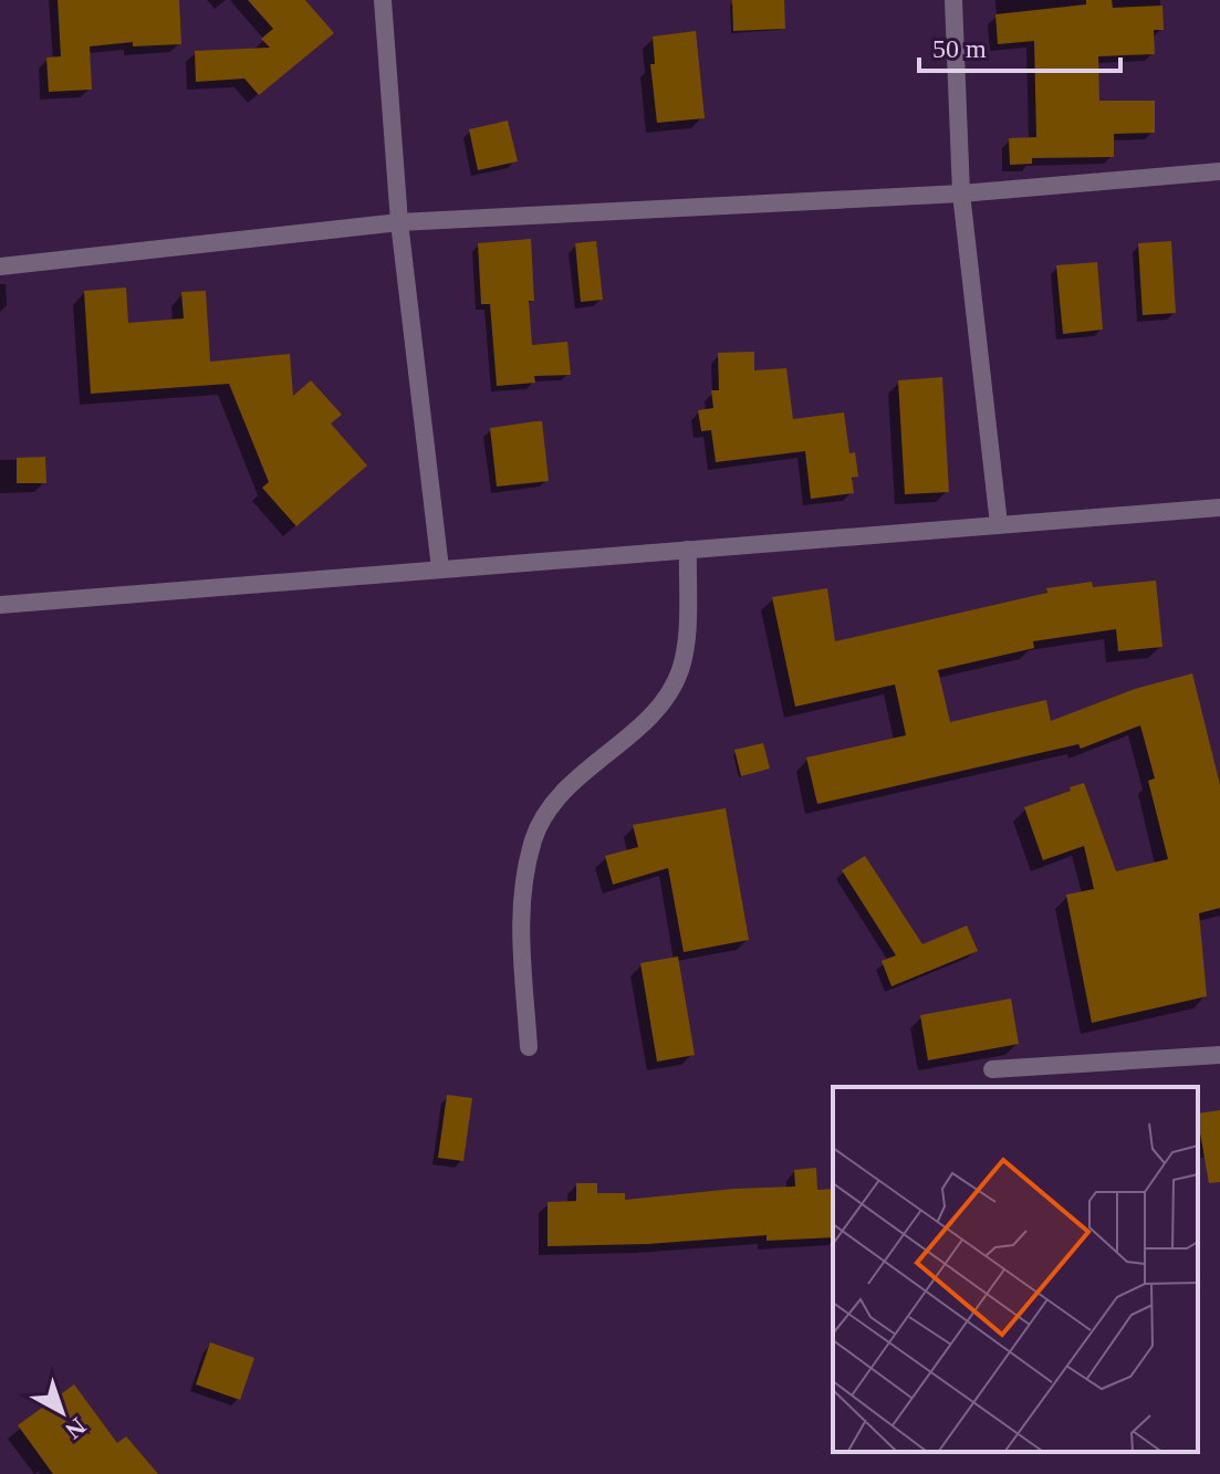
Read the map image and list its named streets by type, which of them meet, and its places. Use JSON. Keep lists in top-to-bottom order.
{
  "scale_bar": "50 m",
  "north": "bottom right"
}
